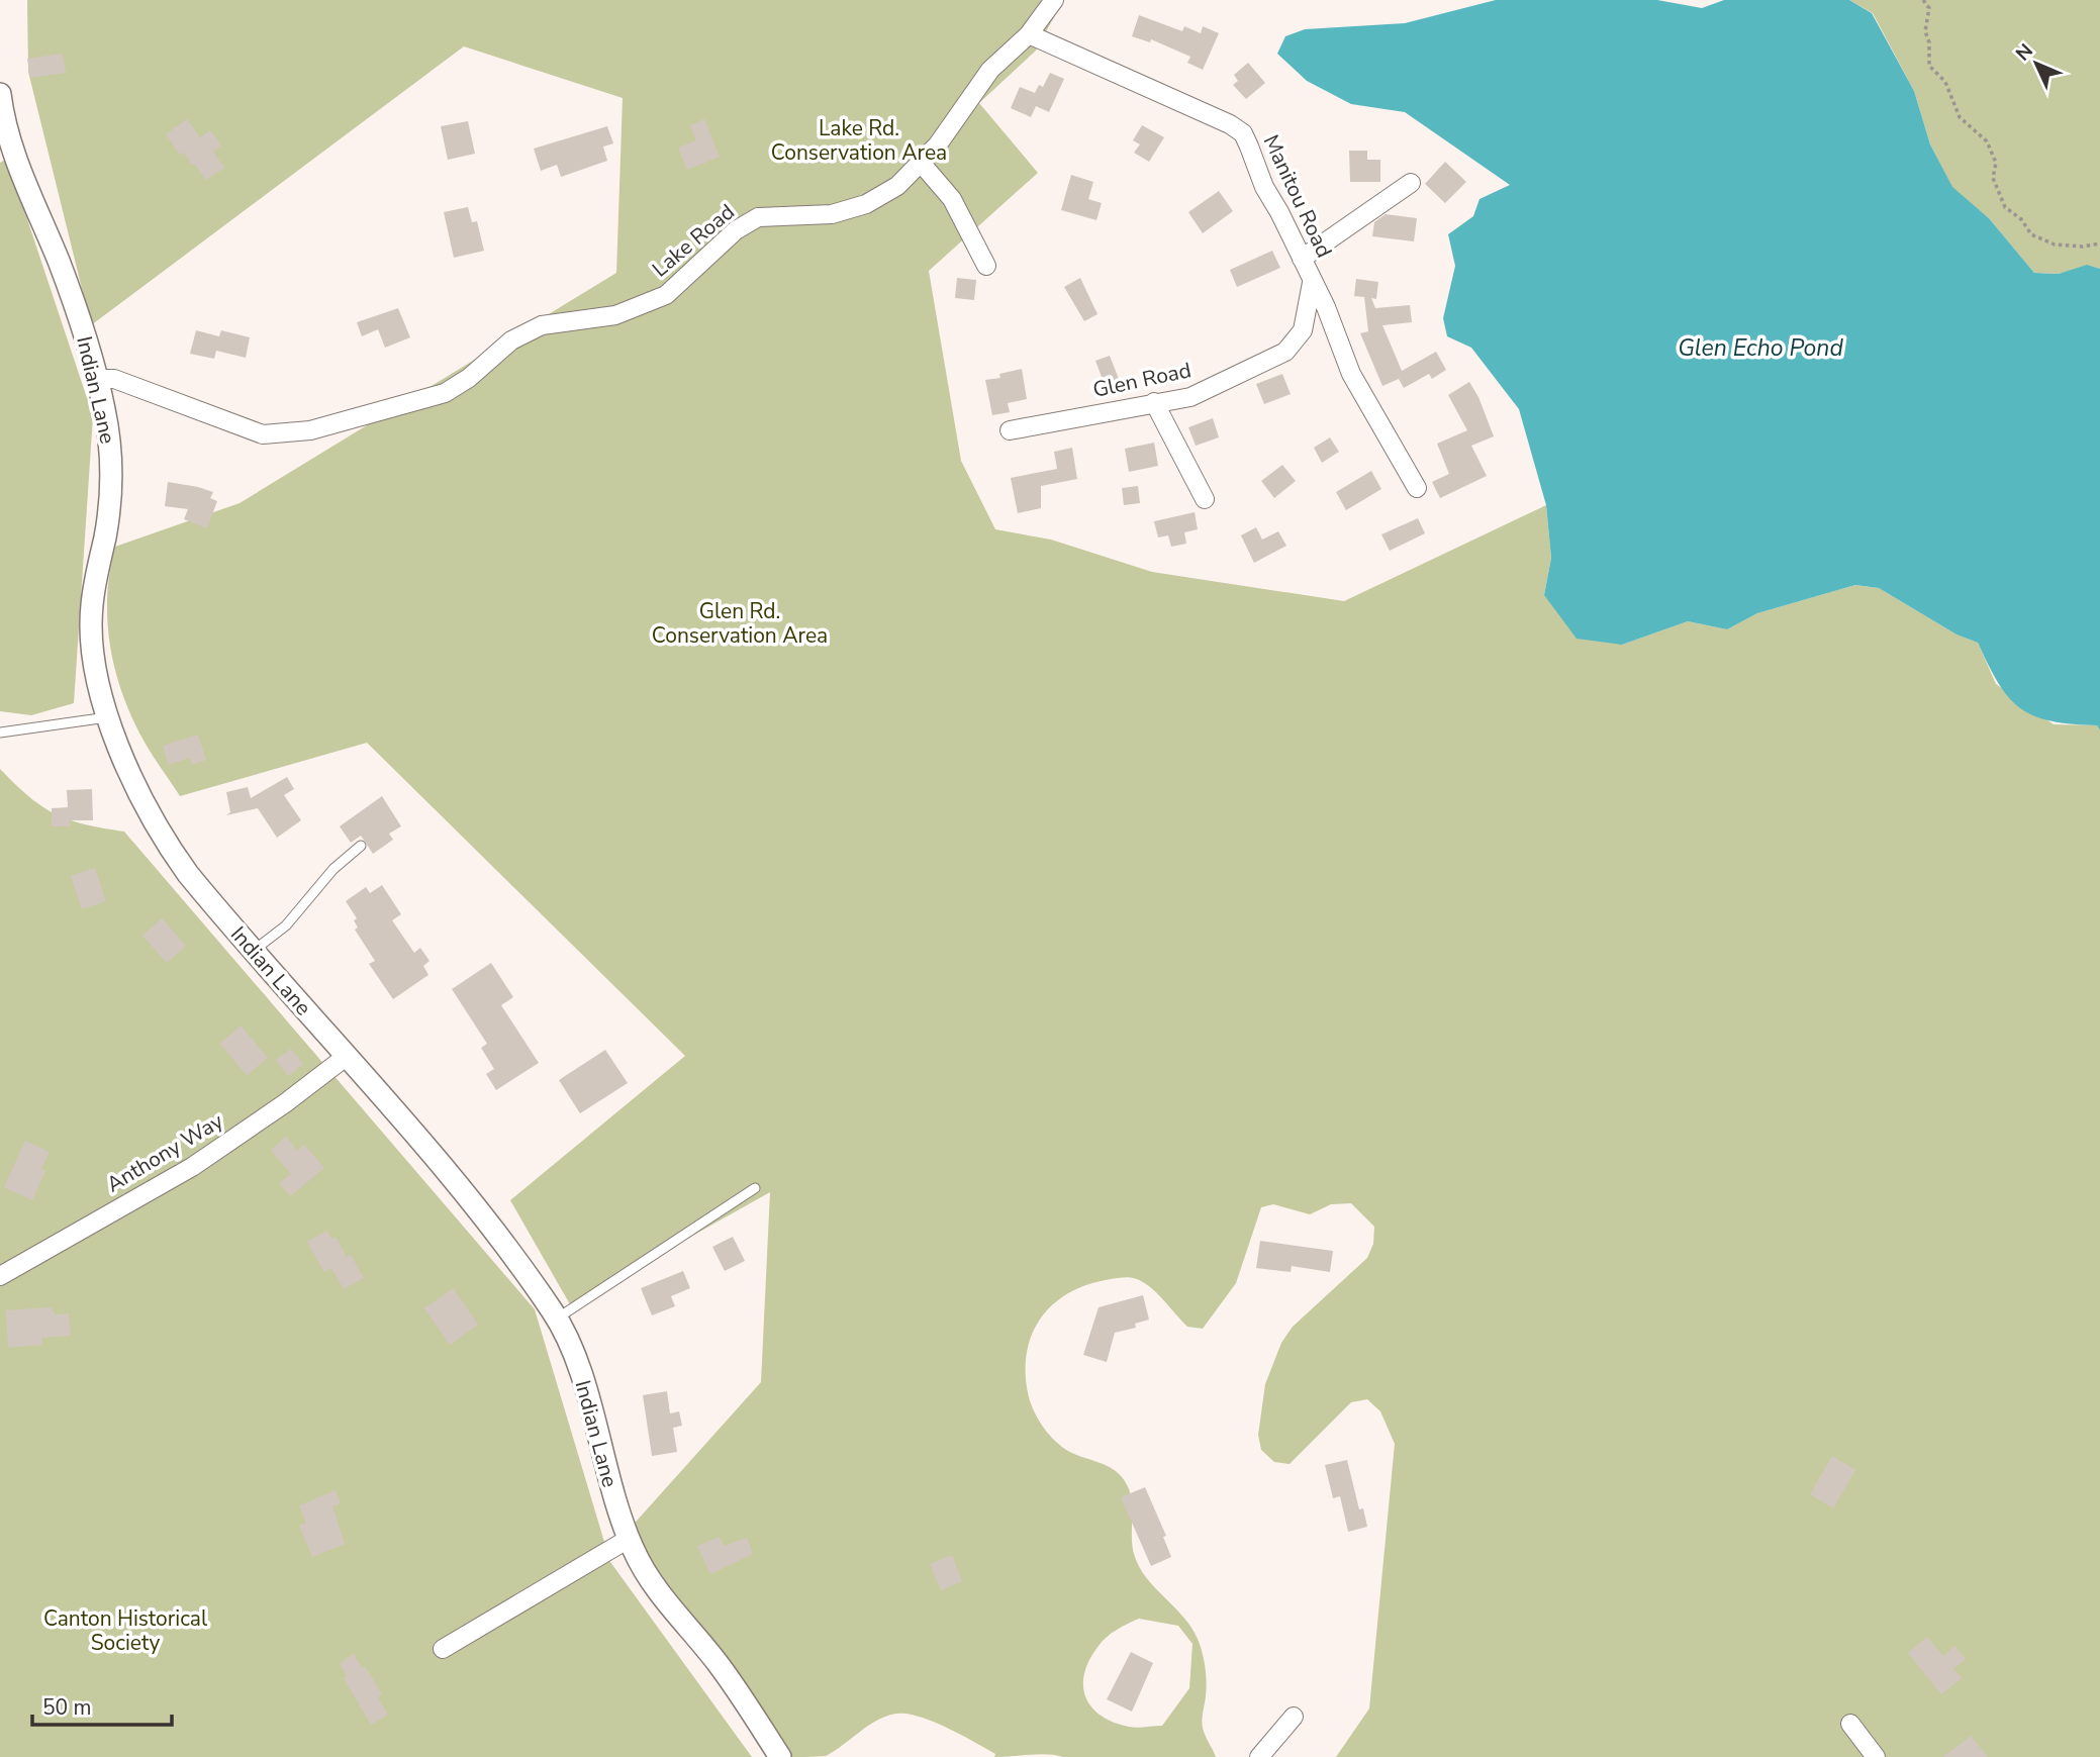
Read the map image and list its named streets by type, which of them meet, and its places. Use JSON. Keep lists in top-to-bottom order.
{
  "streets": {
    "street": [
      "Manitou Road",
      "Lake Road",
      "Glen Road",
      "Indian Lane",
      "Anthony Way"
    ]
  },
  "crossings": [
    ["Manitou Road", "Lake Road"],
    ["Manitou Road", "Glen Road"],
    ["Lake Road", "Indian Lane"],
    ["Indian Lane", "Anthony Way"]
  ],
  "water": ["Glen Echo Pond"],
  "parks": ["Lake Rd. Conservation Area", "Glen Rd. Conservation Area", "Canton Historical Society"],
  "scale_bar": "50 m",
  "north": "top left"
}
